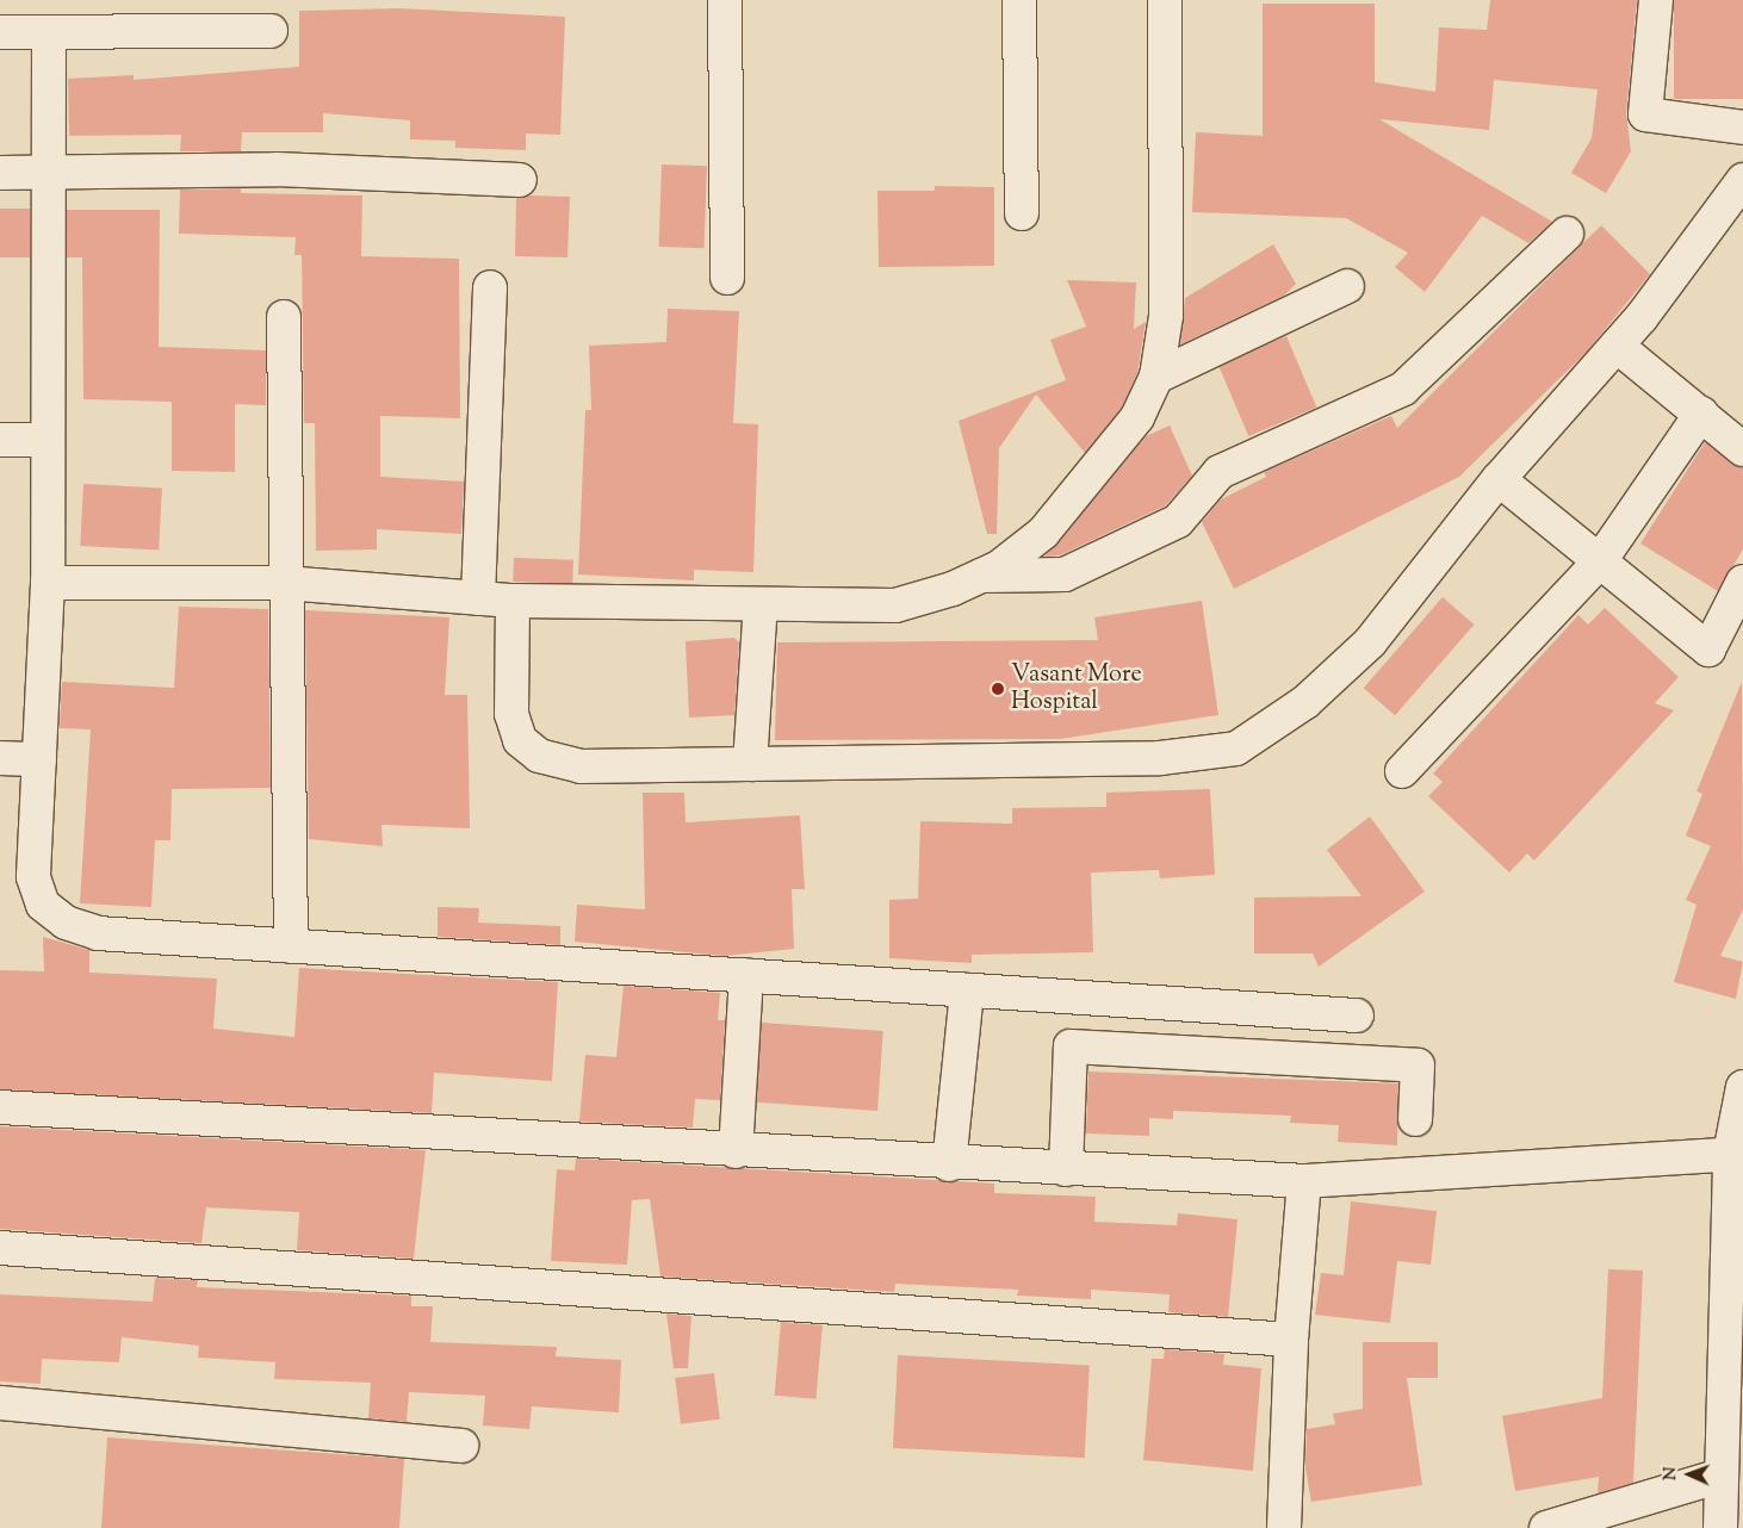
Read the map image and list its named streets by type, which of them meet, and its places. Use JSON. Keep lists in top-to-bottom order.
{
  "places": ["Vasant More Hospital"],
  "north": "left"
}
